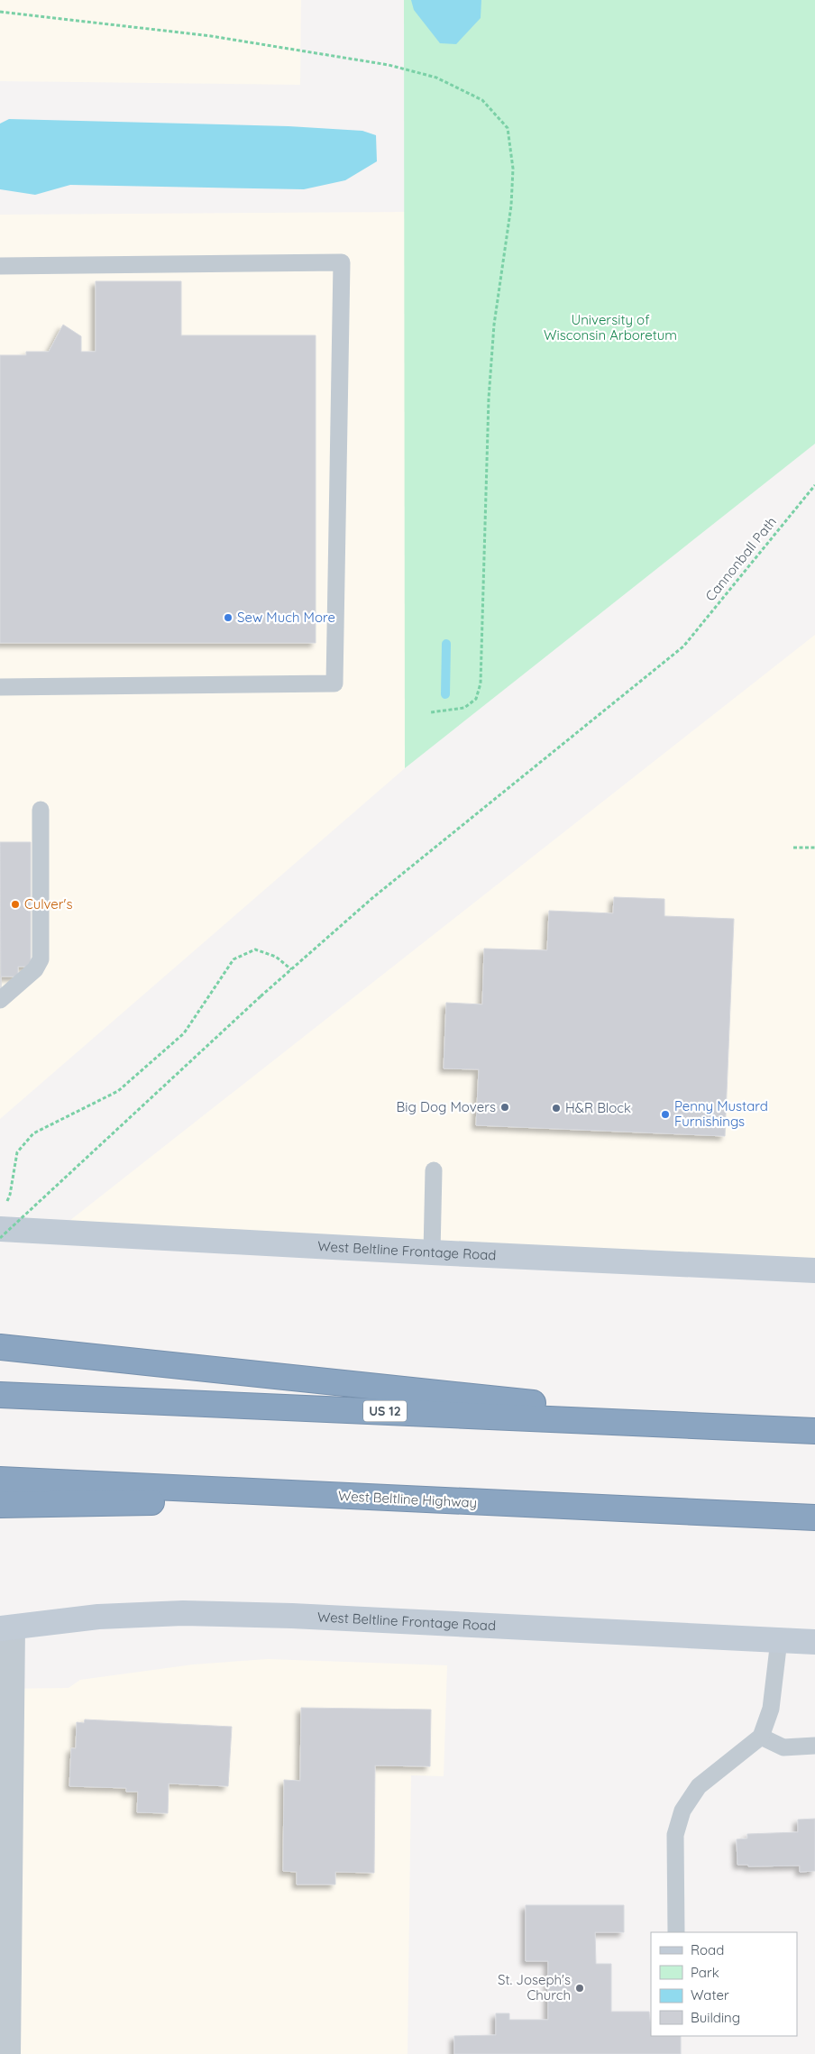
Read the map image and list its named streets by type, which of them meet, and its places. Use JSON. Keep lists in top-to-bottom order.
{
  "streets": {
    "highway": ["US 12", "West Beltline Highway"],
    "street": ["West Beltline Frontage Road"],
    "path": ["Cannonball Path"]
  },
  "parks": ["University of Wisconsin Arboretum"],
  "places": [
    "Sew Much More",
    "Culver's",
    "Big Dog Movers",
    "H&R Block",
    "Penny Mustard Furnishings",
    "St. Joseph's Church"
  ],
  "legend": [
    "Road",
    "Park",
    "Water",
    "Building"
  ]
}
